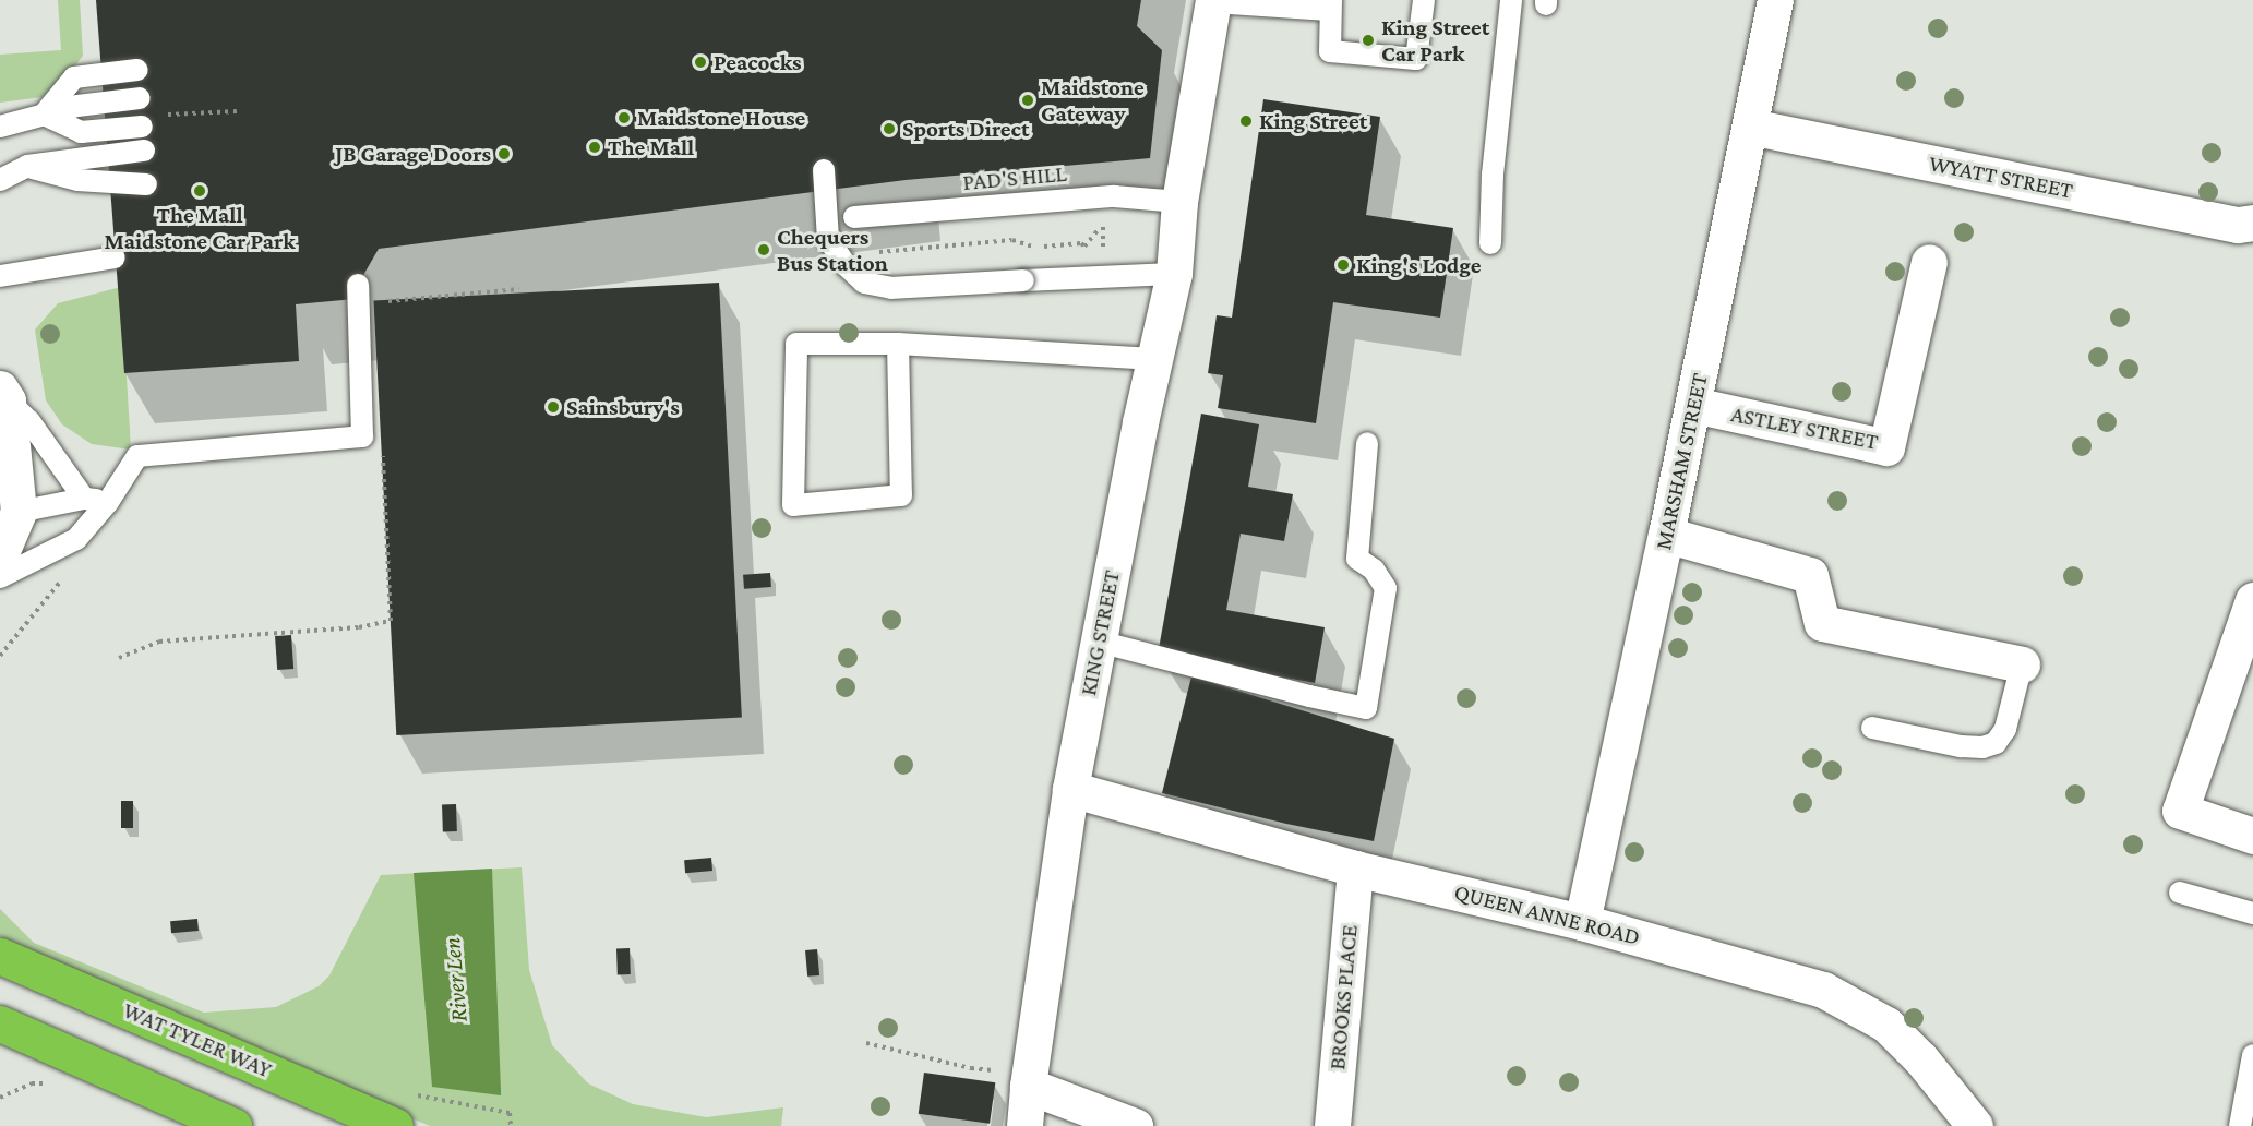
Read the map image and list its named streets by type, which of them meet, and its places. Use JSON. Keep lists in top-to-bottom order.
{
  "streets": {
    "highway": ["WAT TYLER WAY"],
    "street": [
      "WYATT STREET",
      "ASTLEY STREET",
      "MARSHAM STREET",
      "KING STREET",
      "QUEEN ANNE ROAD",
      "BROOKS PLACE"
    ],
    "lane": ["PAD'S HILL"]
  },
  "crossings": [
    ["WYATT STREET", "MARSHAM STREET"],
    ["PAD'S HILL", "KING STREET"],
    ["ASTLEY STREET", "MARSHAM STREET"],
    ["MARSHAM STREET", "QUEEN ANNE ROAD"],
    ["KING STREET", "QUEEN ANNE ROAD"],
    ["QUEEN ANNE ROAD", "BROOKS PLACE"]
  ],
  "water": ["River Len"],
  "places": [
    "King Street Car Park",
    "Peacocks",
    "Maidstone Gateway",
    "Maidstone House",
    "King Street",
    "Sports Direct",
    "The Mall",
    "JB Garage Doors",
    "The Mall Maidstone Car Park",
    "Chequers Bus Station",
    "King's Lodge",
    "Sainsbury's"
  ]
}
